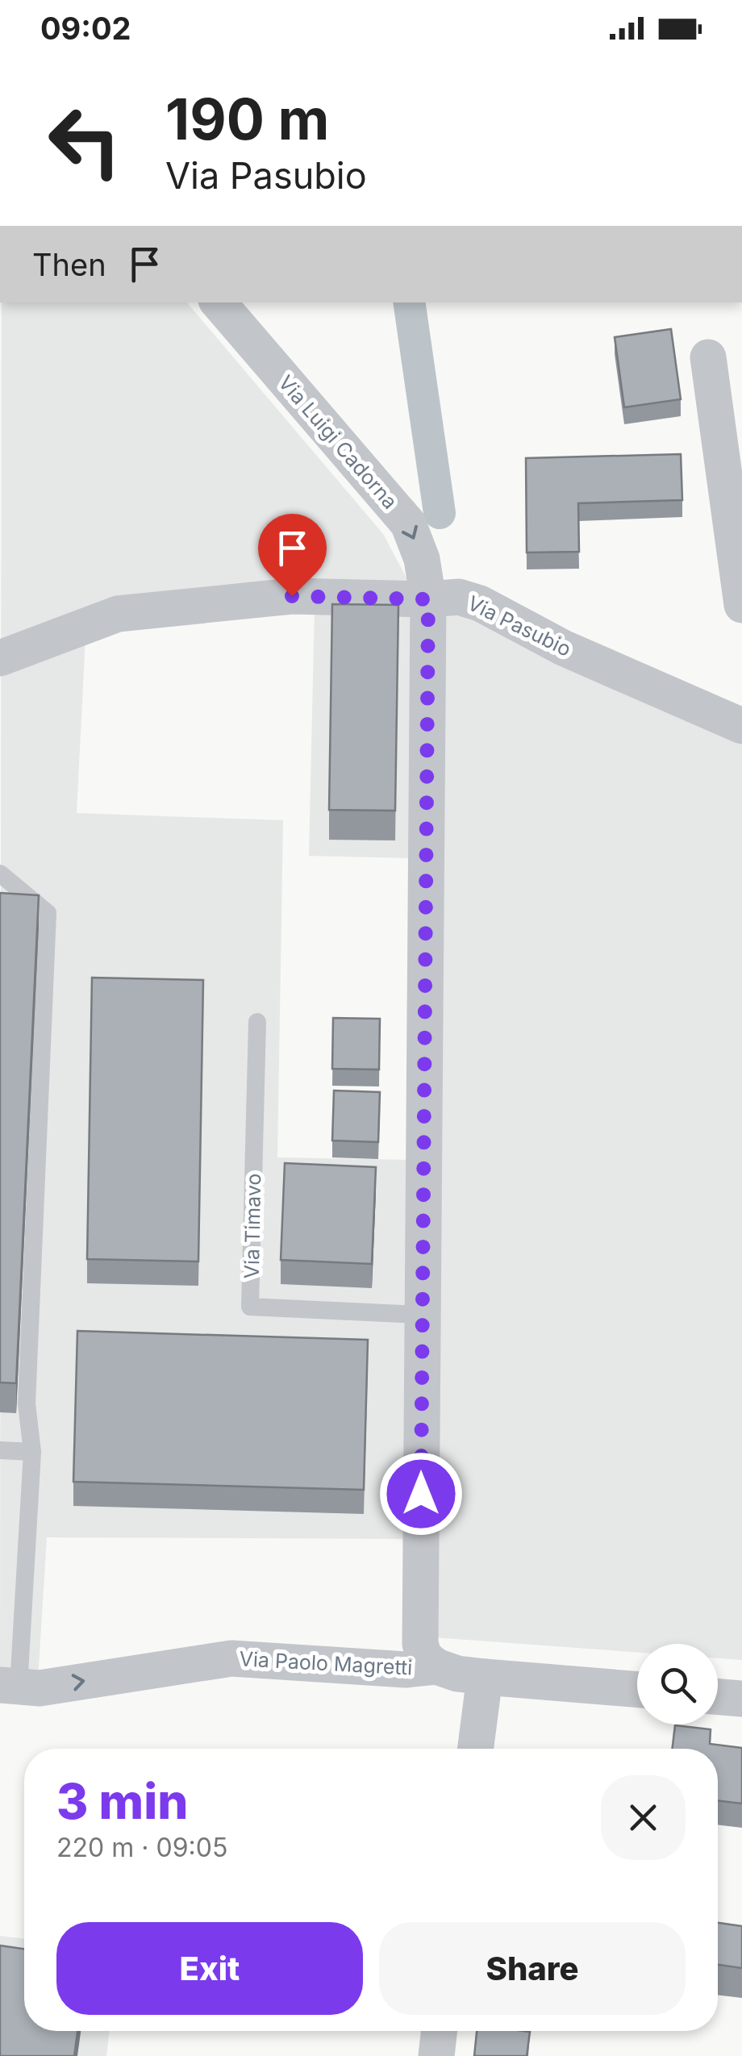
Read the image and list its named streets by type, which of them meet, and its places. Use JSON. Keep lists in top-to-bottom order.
{
  "streets": {
    "street": ["Via Luigi Cadorna", "Via Pasubio", "Via Paolo Magretti"],
    "lane": ["Via Timavo"]
  },
  "crossings": [
    ["Via Luigi Cadorna", "Via Pasubio"]
  ],
  "one_way": ["Via Luigi Cadorna", "Via Paolo Magretti"],
  "page": {
    "status": "09:02",
    "turn": ["190 m", "Via Pasubio"],
    "then": "Then",
    "heading": ["3 min", "220 m · 09:05"],
    "buttons": ["Exit", "Share"]
  }
}
